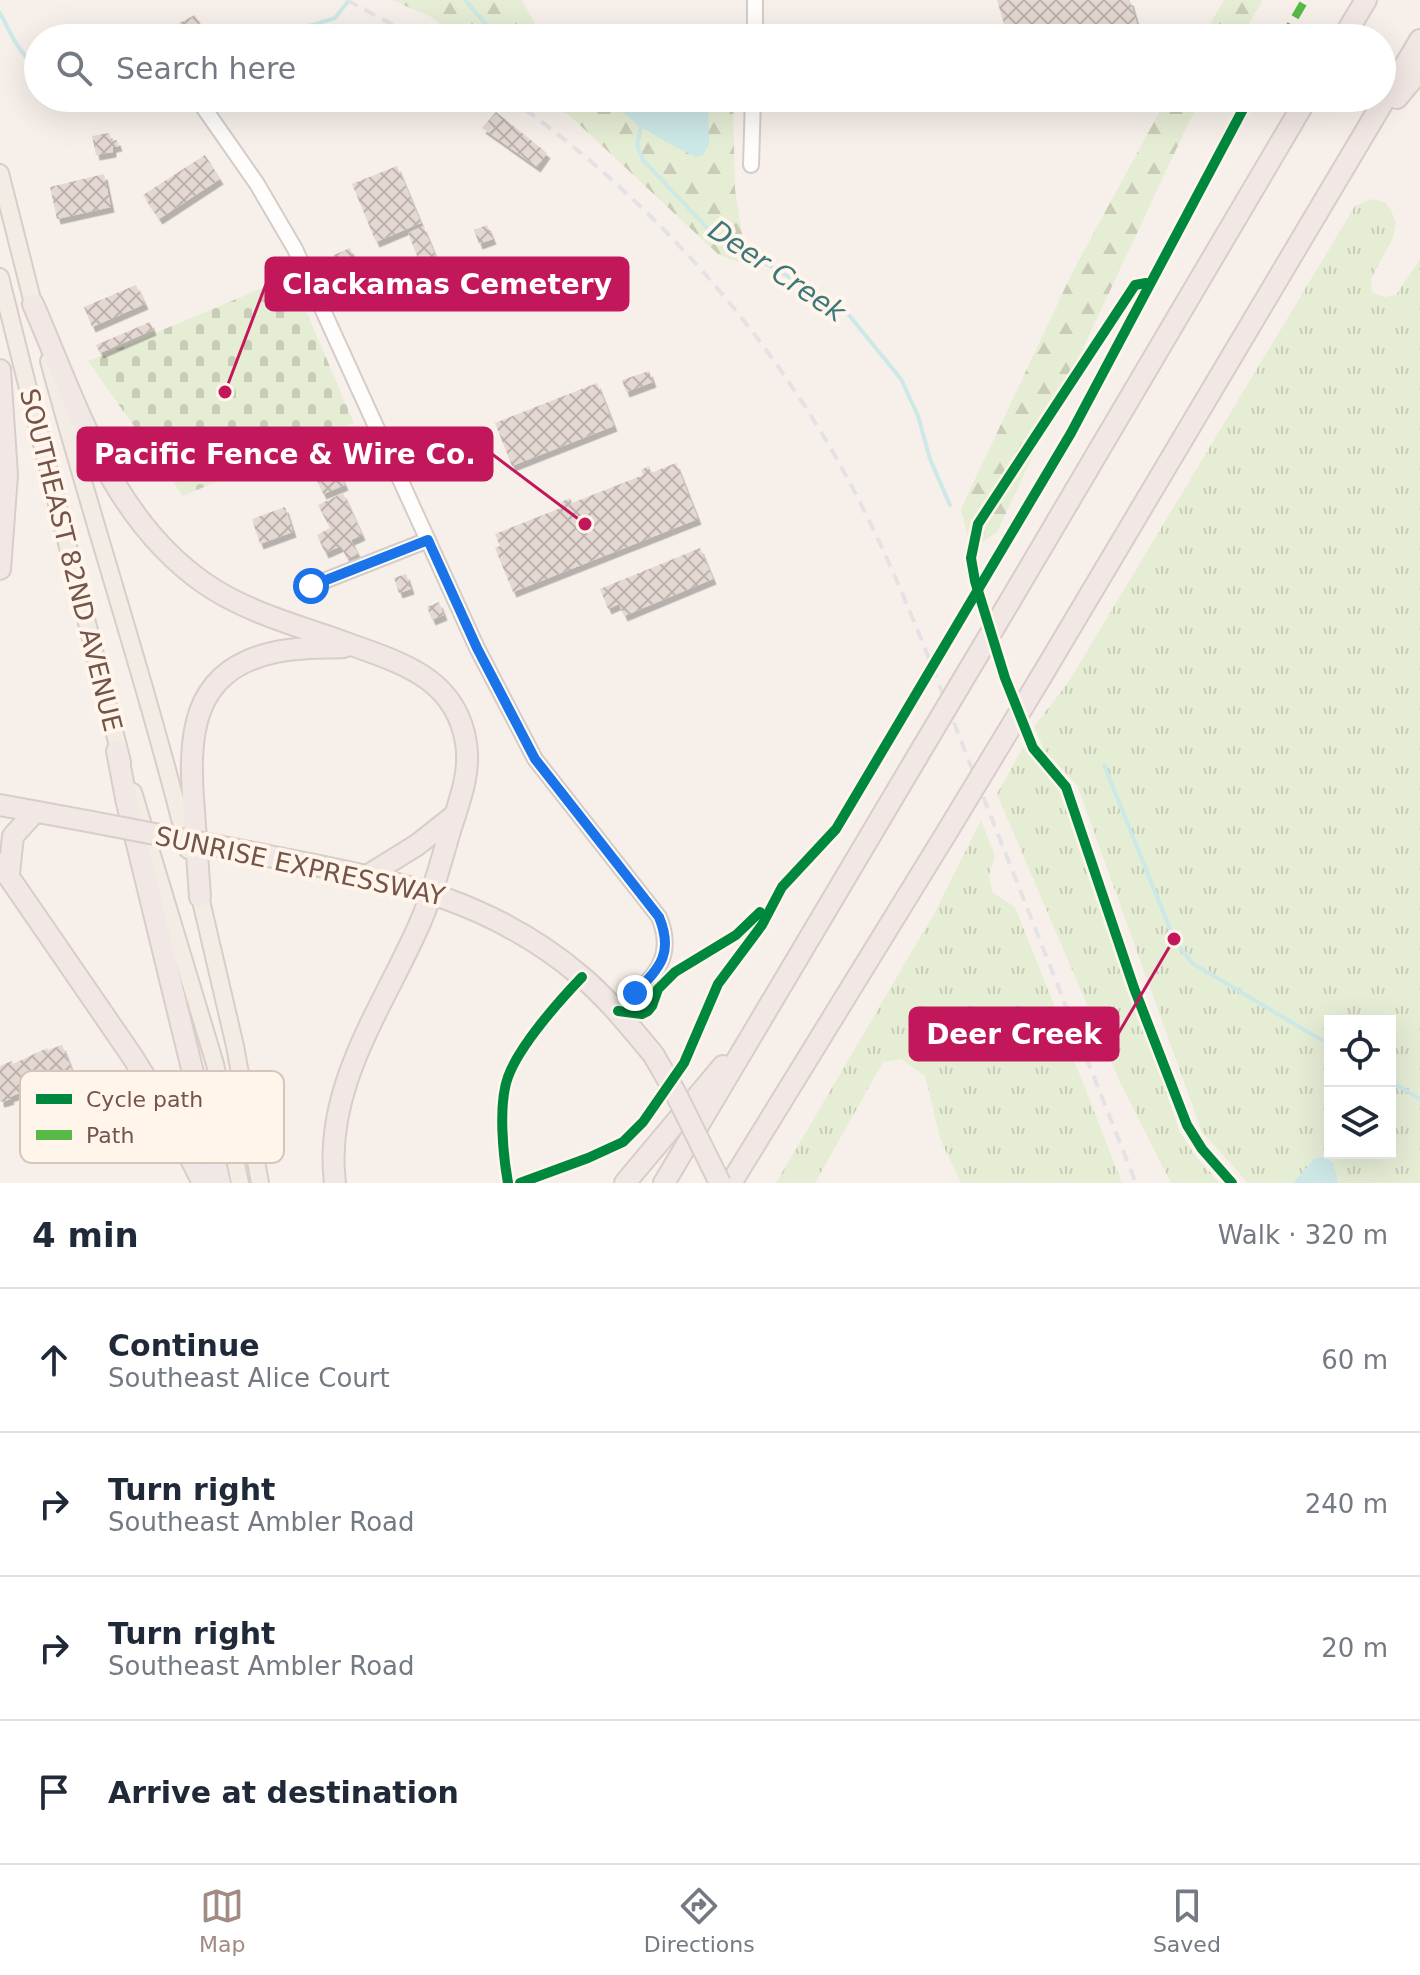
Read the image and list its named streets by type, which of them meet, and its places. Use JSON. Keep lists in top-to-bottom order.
{
  "streets": {
    "highway": ["SUNRISE EXPRESSWAY"],
    "main road": ["SOUTHEAST 82ND AVENUE"]
  },
  "water": ["Deer Creek"],
  "places": ["Clackamas Cemetery", "Pacific Fence & Wire Co.", "Deer Creek"],
  "legend": ["Cycle path", "Path"],
  "page": {
    "search": "Search here",
    "heading": ["4 min", "Walk · 320 m"],
    "list": [
      ["Continue", "Southeast Alice Court", "60 m"],
      ["Turn right", "Southeast Ambler Road", "240 m"],
      ["Turn right", "Southeast Ambler Road", "20 m"],
      "Arrive at destination"
    ],
    "nav": ["Map", "Directions", "Saved"]
  }
}
